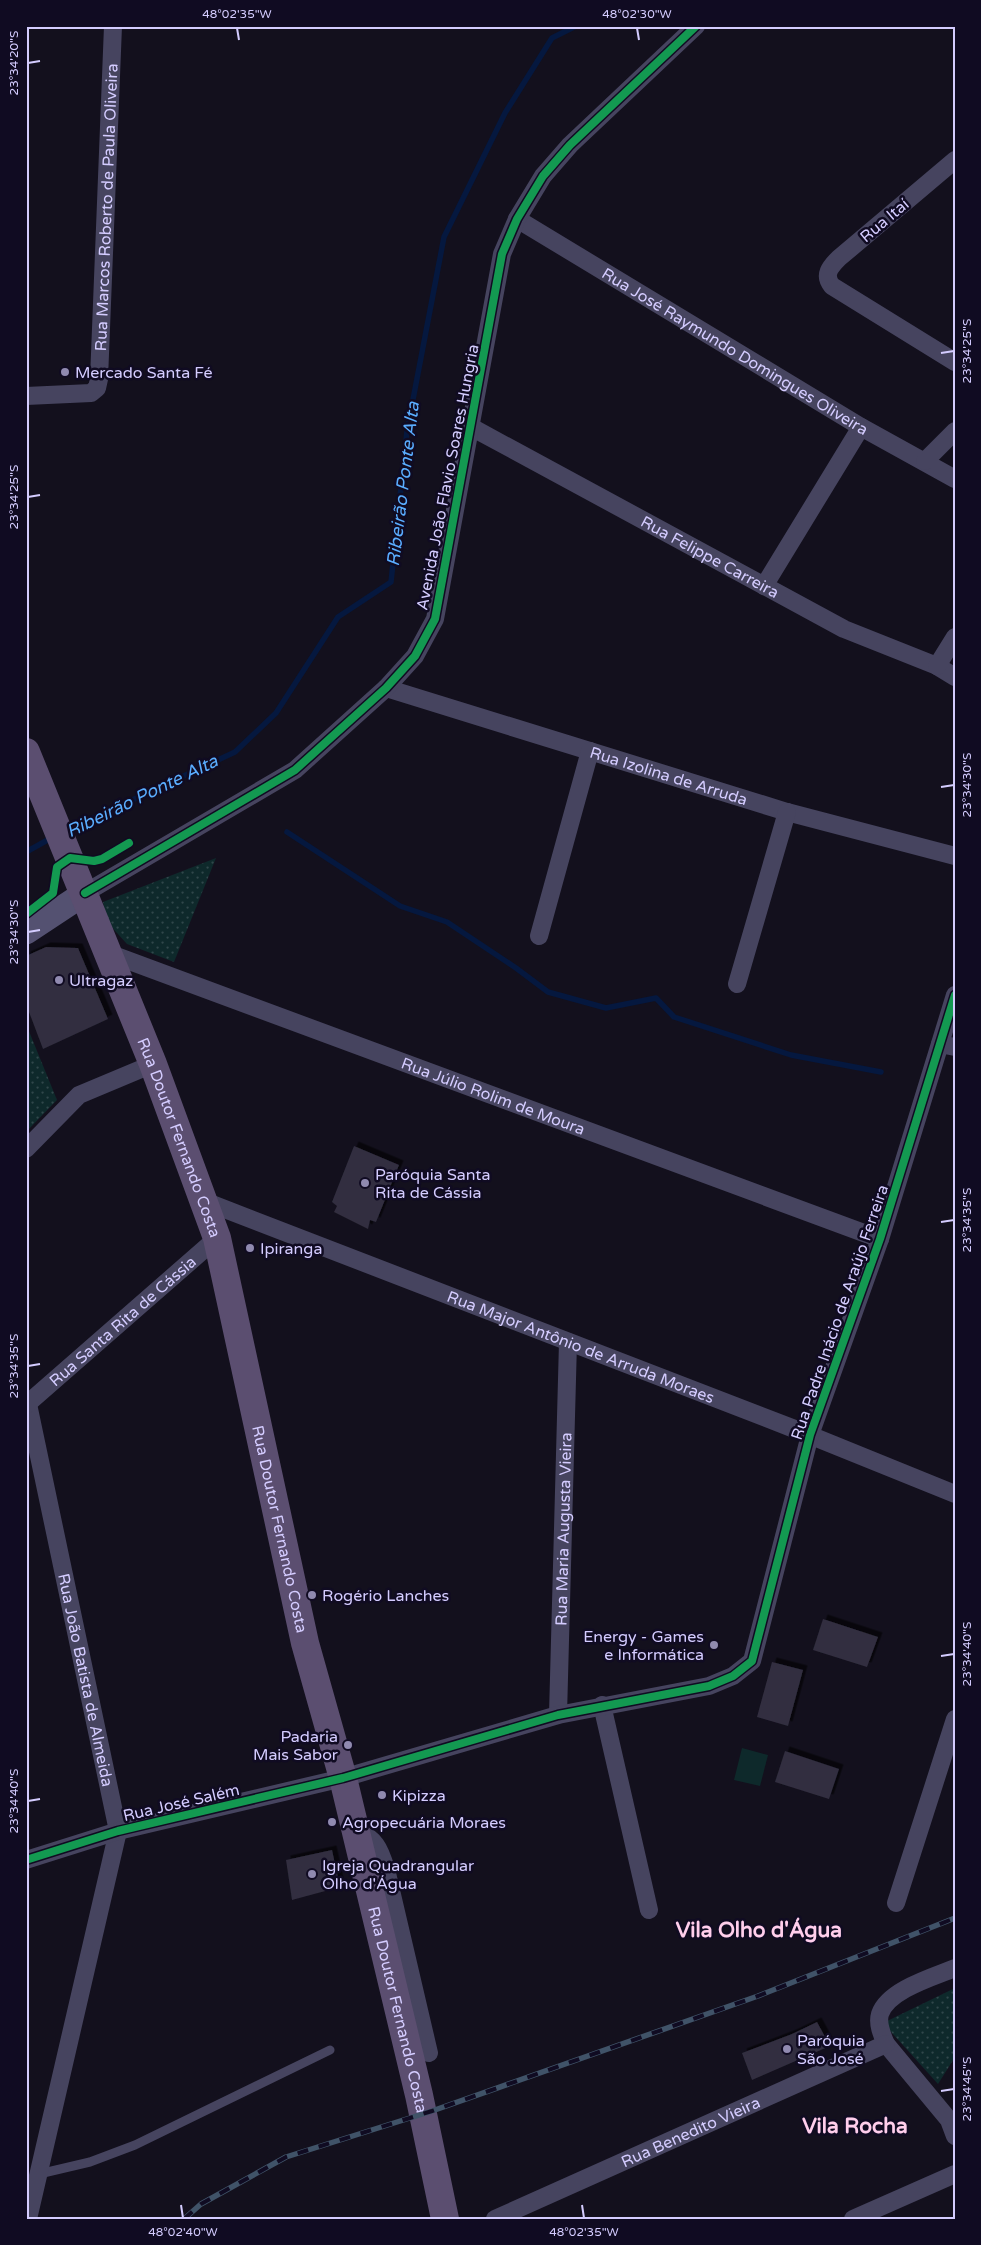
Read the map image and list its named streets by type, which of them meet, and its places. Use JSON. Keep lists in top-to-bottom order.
{
  "streets": {
    "main road": ["Rua Doutor Fernando Costa"],
    "street": [
      "Rua Marcos Roberto de Paula Oliveira",
      "Rua Itaí",
      "Rua José Raymundo Domingues Oliveira",
      "Avenida João Flavio Soares Hungria",
      "Rua Felippe Carreira",
      "Rua Izolina de Arruda",
      "Rua Júlio Rolim de Moura",
      "Rua Padre Inácio de Araújo Ferreira",
      "Rua Santa Rita de Cássia",
      "Rua Major Antônio de Arruda Moraes",
      "Rua Maria Augusta Vieira",
      "Rua João Batista de Almeida",
      "Rua José Salém",
      "Rua Benedito Vieira"
    ]
  },
  "crossings": [
    ["Rua José Raymundo Domingues Oliveira", "Avenida João Flavio Soares Hungria"],
    ["Avenida João Flavio Soares Hungria", "Rua Felippe Carreira"],
    ["Avenida João Flavio Soares Hungria", "Rua Izolina de Arruda"],
    ["Avenida João Flavio Soares Hungria", "Rua Doutor Fernando Costa"],
    ["Rua Júlio Rolim de Moura", "Rua Doutor Fernando Costa"],
    ["Rua Júlio Rolim de Moura", "Rua Padre Inácio de Araújo Ferreira"],
    ["Rua Doutor Fernando Costa", "Rua Padre Inácio de Araújo Ferreira"],
    ["Rua Doutor Fernando Costa", "Rua Santa Rita de Cássia"],
    ["Rua Doutor Fernando Costa", "Rua Major Antônio de Arruda Moraes"],
    ["Rua Doutor Fernando Costa", "Rua José Salém"],
    ["Rua Padre Inácio de Araújo Ferreira", "Rua Major Antônio de Arruda Moraes"],
    ["Rua Padre Inácio de Araújo Ferreira", "Rua Maria Augusta Vieira"],
    ["Rua Padre Inácio de Araújo Ferreira", "Rua José Salém"],
    ["Rua Santa Rita de Cássia", "Rua João Batista de Almeida"],
    ["Rua Major Antônio de Arruda Moraes", "Rua Maria Augusta Vieira"],
    ["Rua João Batista de Almeida", "Rua José Salém"]
  ],
  "districts": ["Vila Olho d'Água", "Vila Rocha"],
  "water": ["Ribeirão Ponte Alta"],
  "places": [
    "Mercado Santa Fé",
    "Ultragaz",
    "Paróquia Santa Rita de Cássia",
    "Ipiranga",
    "Rogério Lanches",
    "Energy - Games e Informática",
    "Padaria Mais Sabor",
    "Kipizza",
    "Agropecuária Moraes",
    "Igreja Quadrangular Olho d'Água",
    "Paróquia São José"
  ],
  "coordinates": [
    "48°02'35\"W",
    "48°02'30\"W",
    "23°34'20\"S",
    "23°34'25\"S",
    "23°34'30\"S",
    "23°34'35\"S",
    "23°34'40\"S",
    "23°34'45\"S",
    "48°02'40\"W"
  ]
}
